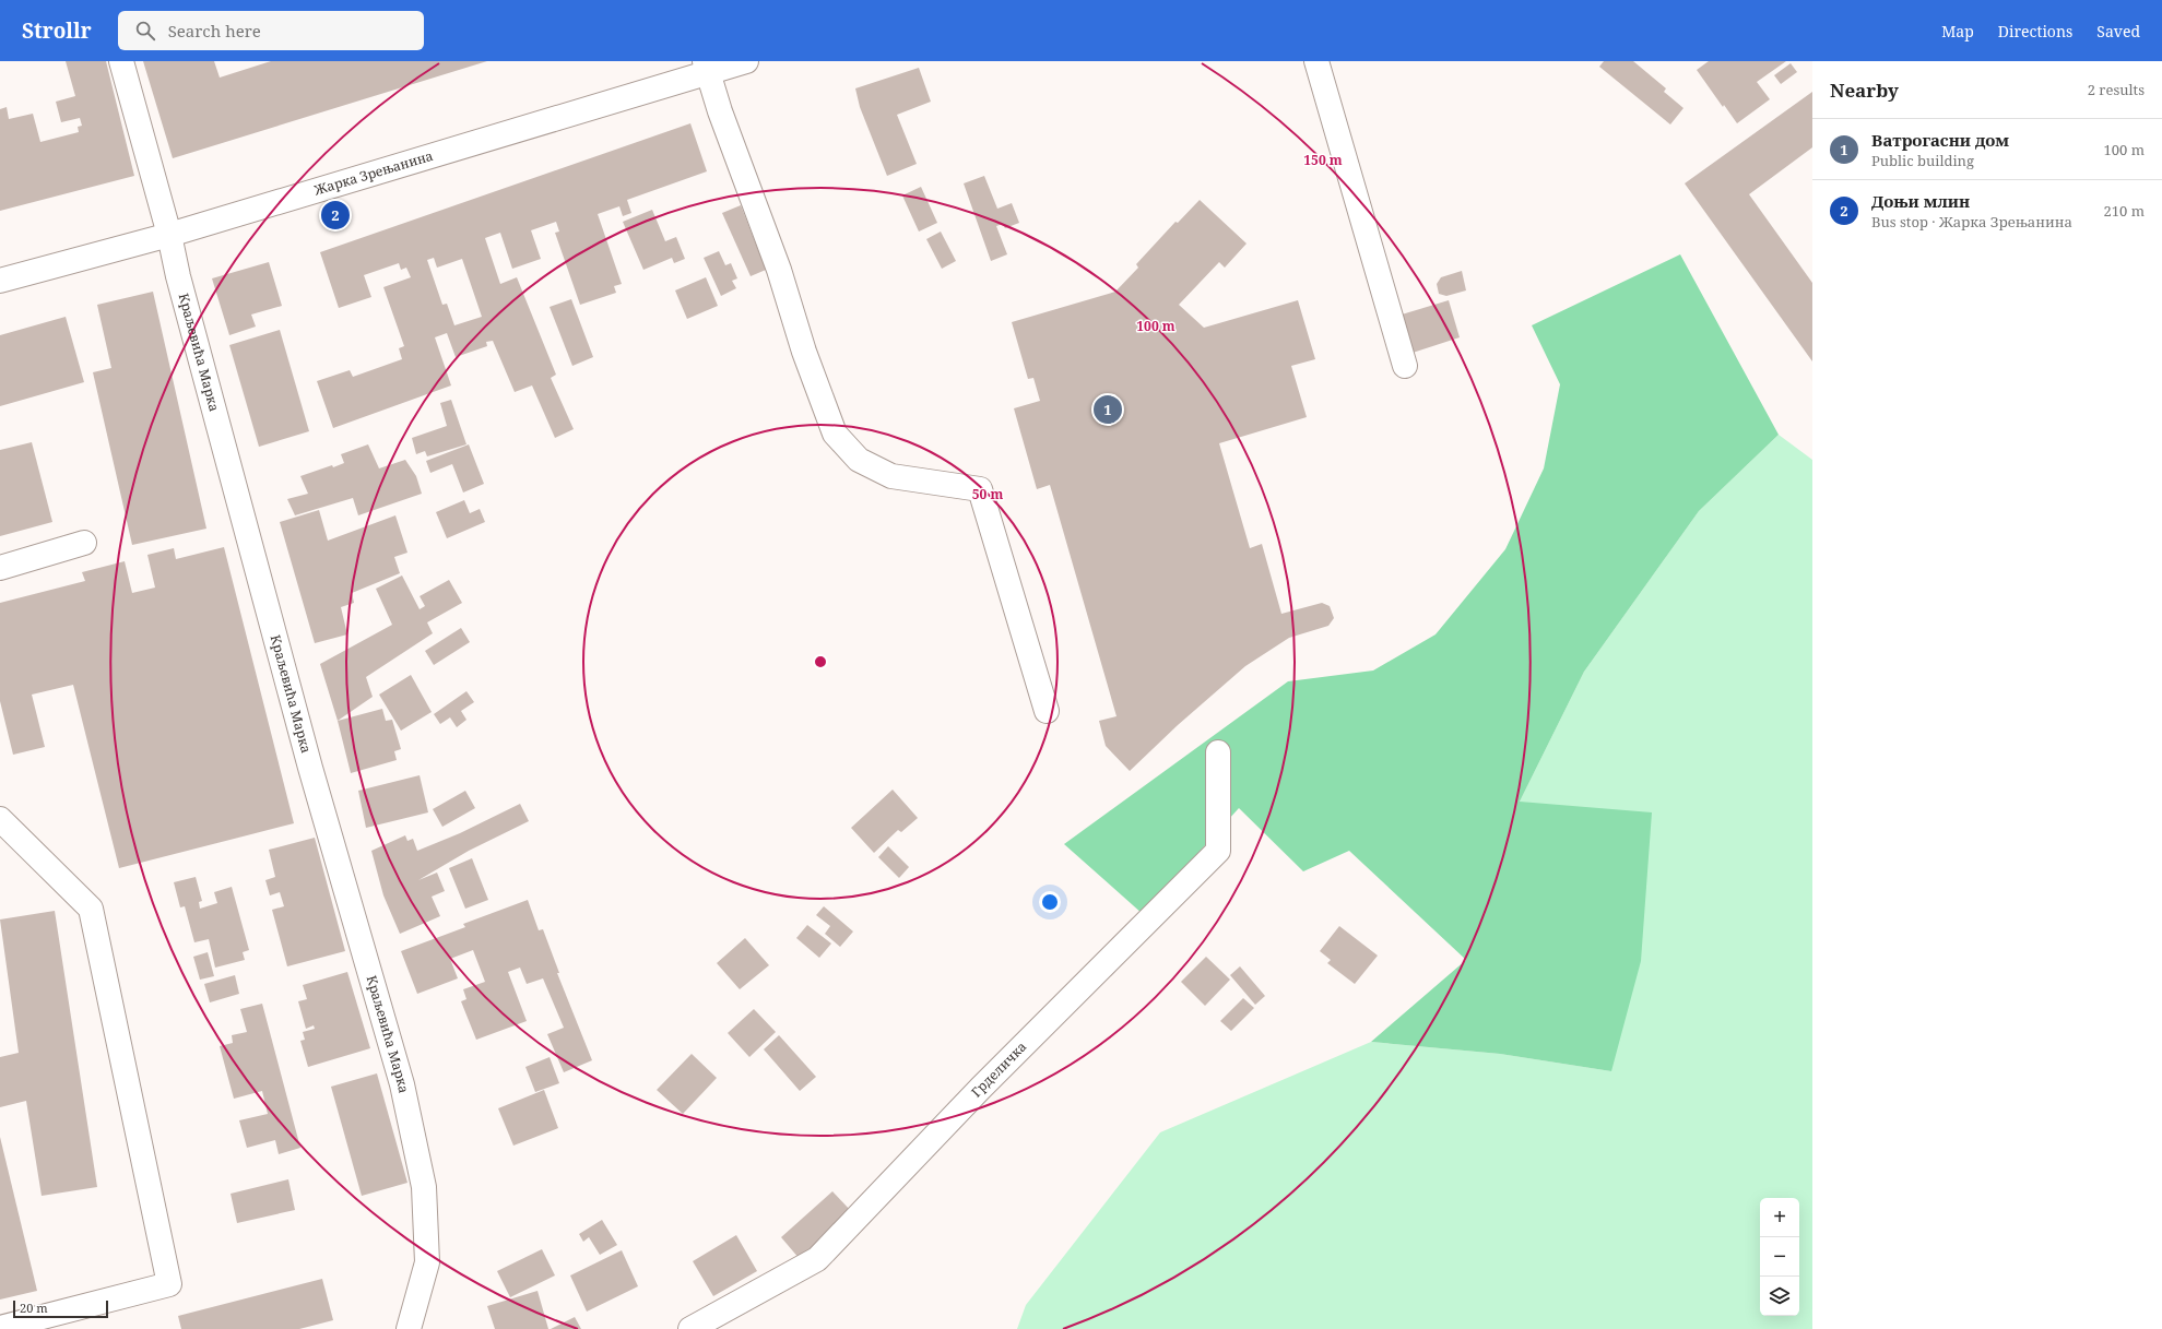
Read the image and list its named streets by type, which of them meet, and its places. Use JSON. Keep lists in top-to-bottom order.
{
  "streets": {
    "street": ["Жарка Зрењанина", "Краљевића Марка", "Грделичка"]
  },
  "crossings": [
    ["Жарка Зрењанина", "Краљевића Марка"]
  ],
  "scale_bar": "20 m",
  "page": {
    "header": "Strollr",
    "search": "Search here",
    "nav": ["Map", "Directions", "Saved"],
    "heading": ["Nearby", "2 results"],
    "list": [
      {
        "mark": "1",
        "name": "Ватрогасни дом",
        "note": "Public building",
        "value": "100 m"
      },
      {
        "mark": "2",
        "name": "Доњи млин",
        "note": "Bus stop · Жарка Зрењанина",
        "value": "210 m"
      }
    ],
    "pins": ["2", "1"],
    "map_buttons": ["+", "−"],
    "scale": "20 m"
  },
  "rings": ["150 m", "100 m", "50 m"]
}
